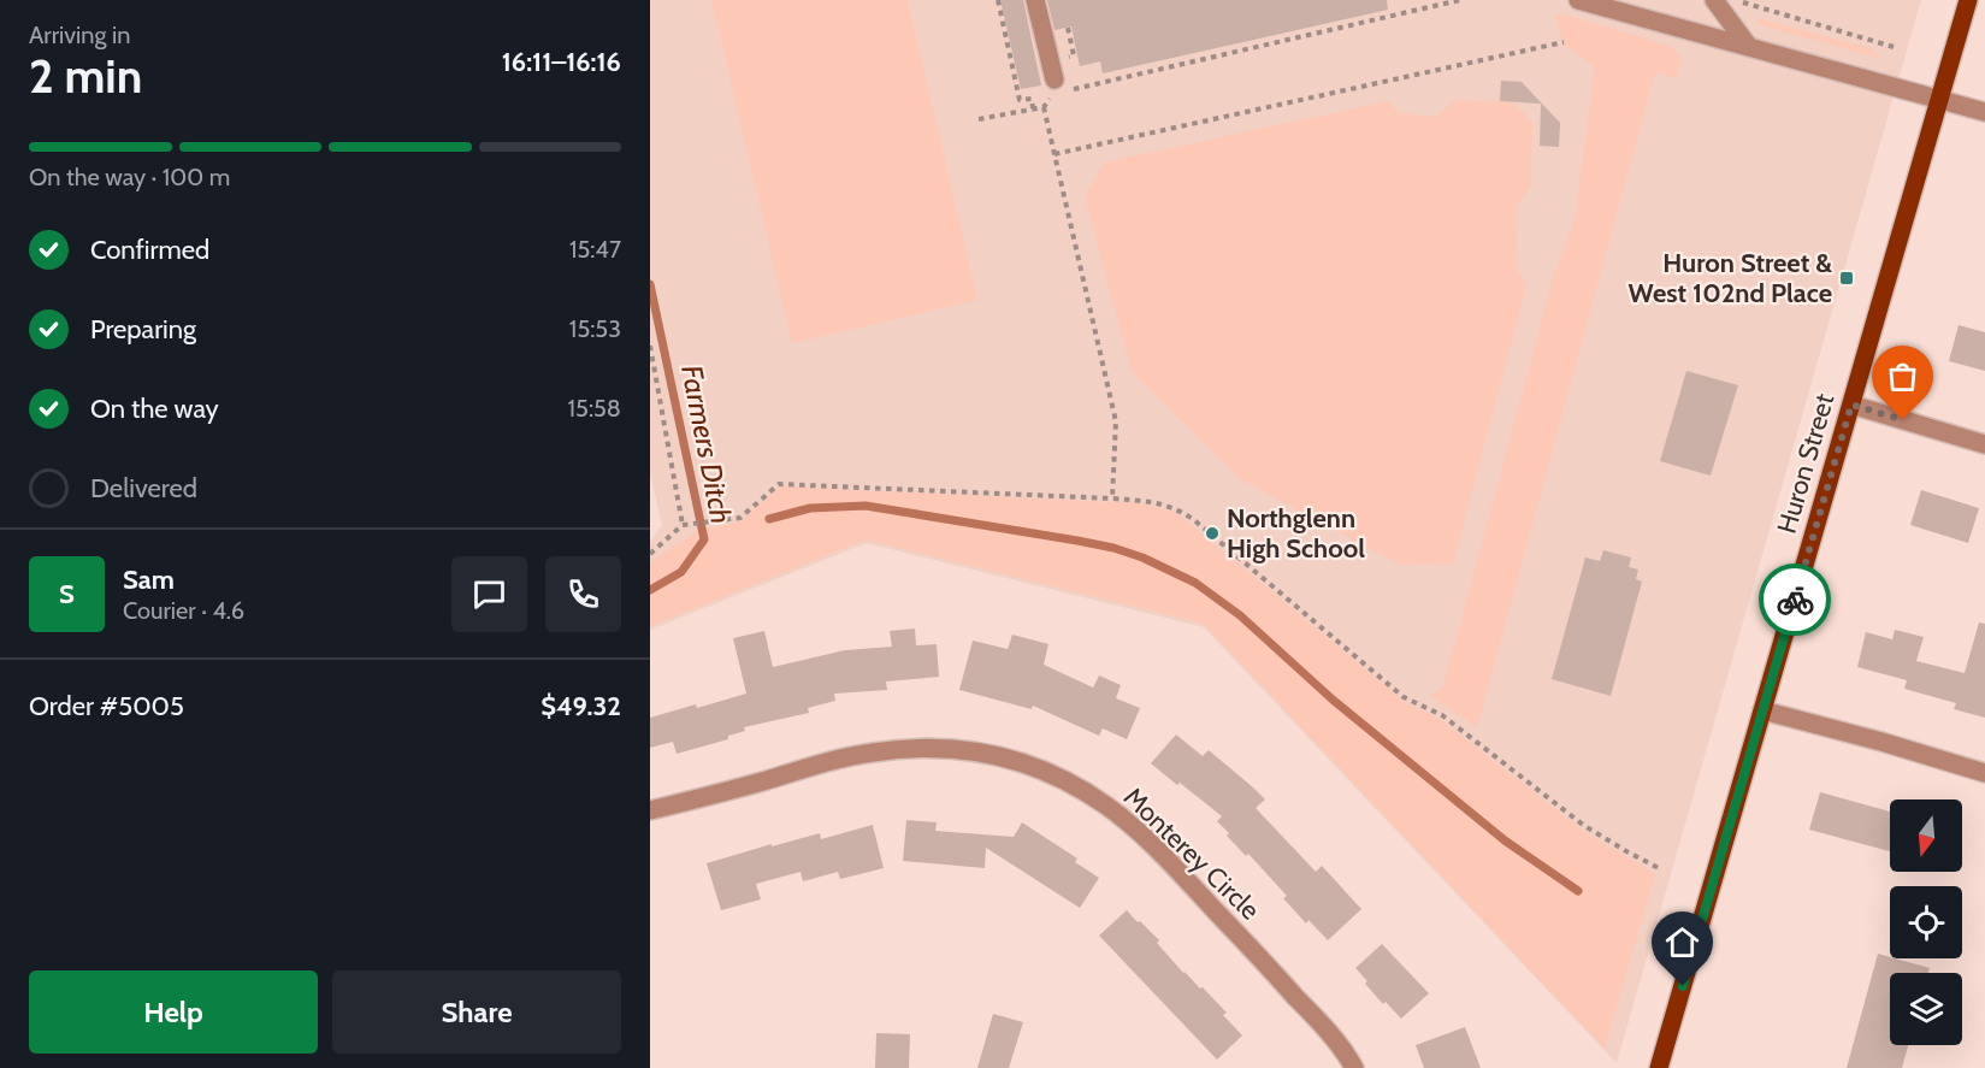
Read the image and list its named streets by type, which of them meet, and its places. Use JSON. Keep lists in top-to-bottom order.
{
  "streets": {
    "main road": ["Huron Street"],
    "street": ["Monterey Circle"]
  },
  "water": ["Farmers Ditch"],
  "places": {
    "transit": ["Huron Street & West 102nd Place"],
    "other": ["Northglenn High School"]
  },
  "north": "bottom",
  "page": {
    "heading": ["2 min", "Arriving in", "16:11–16:16"],
    "panel": [
      "Sam",
      "Courier · 4.6",
      "Order #5005",
      "$49.32"
    ],
    "bar": "On the way · 100 m",
    "list": [
      ["Confirmed", "15:47"],
      ["Preparing", "15:53"],
      ["On the way", "15:58"],
      "Delivered"
    ],
    "round": "S",
    "buttons": ["Help", "Share"]
  }
}
